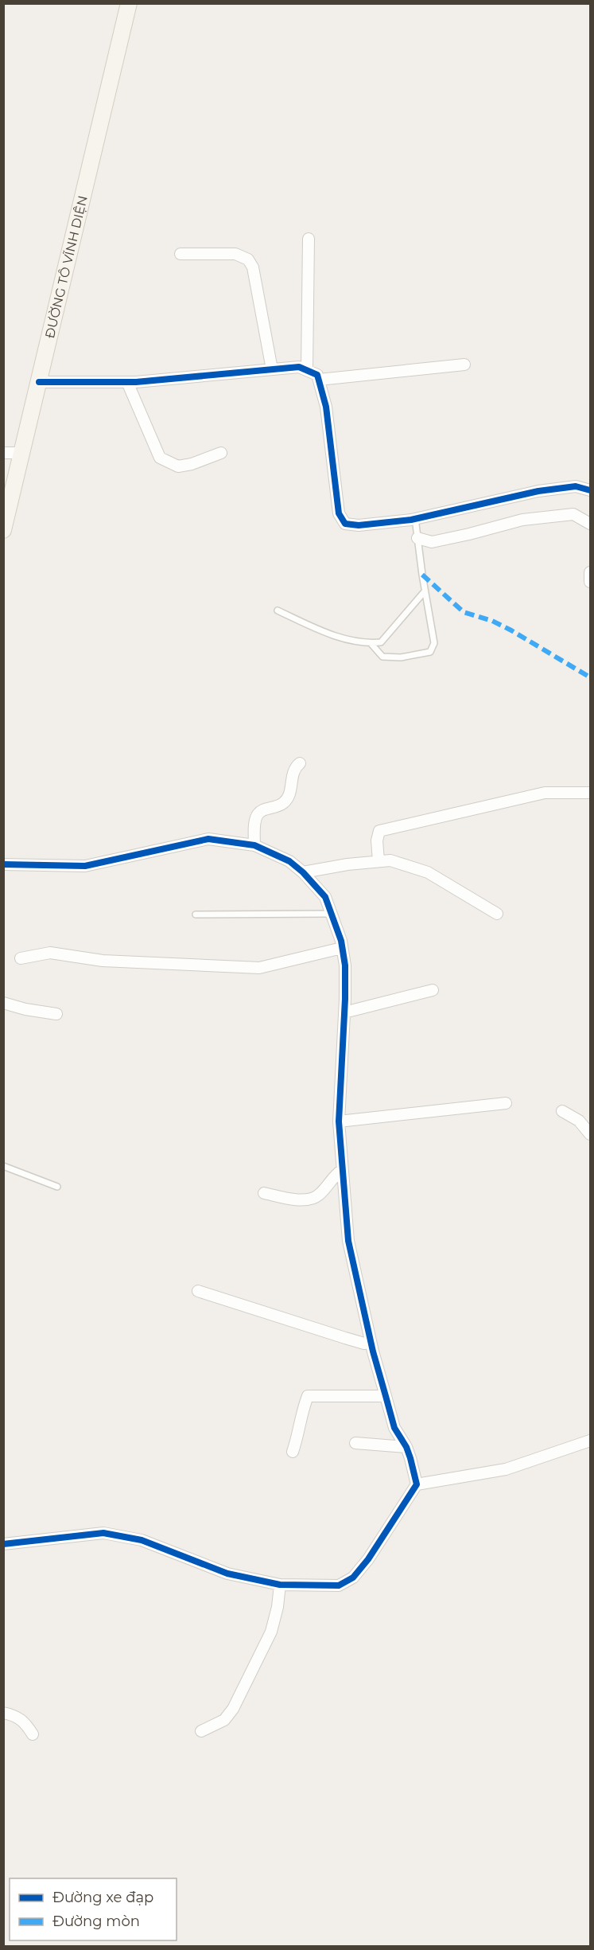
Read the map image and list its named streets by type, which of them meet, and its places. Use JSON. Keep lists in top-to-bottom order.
{
  "streets": {
    "main road": ["ĐƯỜNG TÔ VĨNH DIỆN"]
  },
  "legend": ["Đường xe đạp", "Đường mòn"]
}
